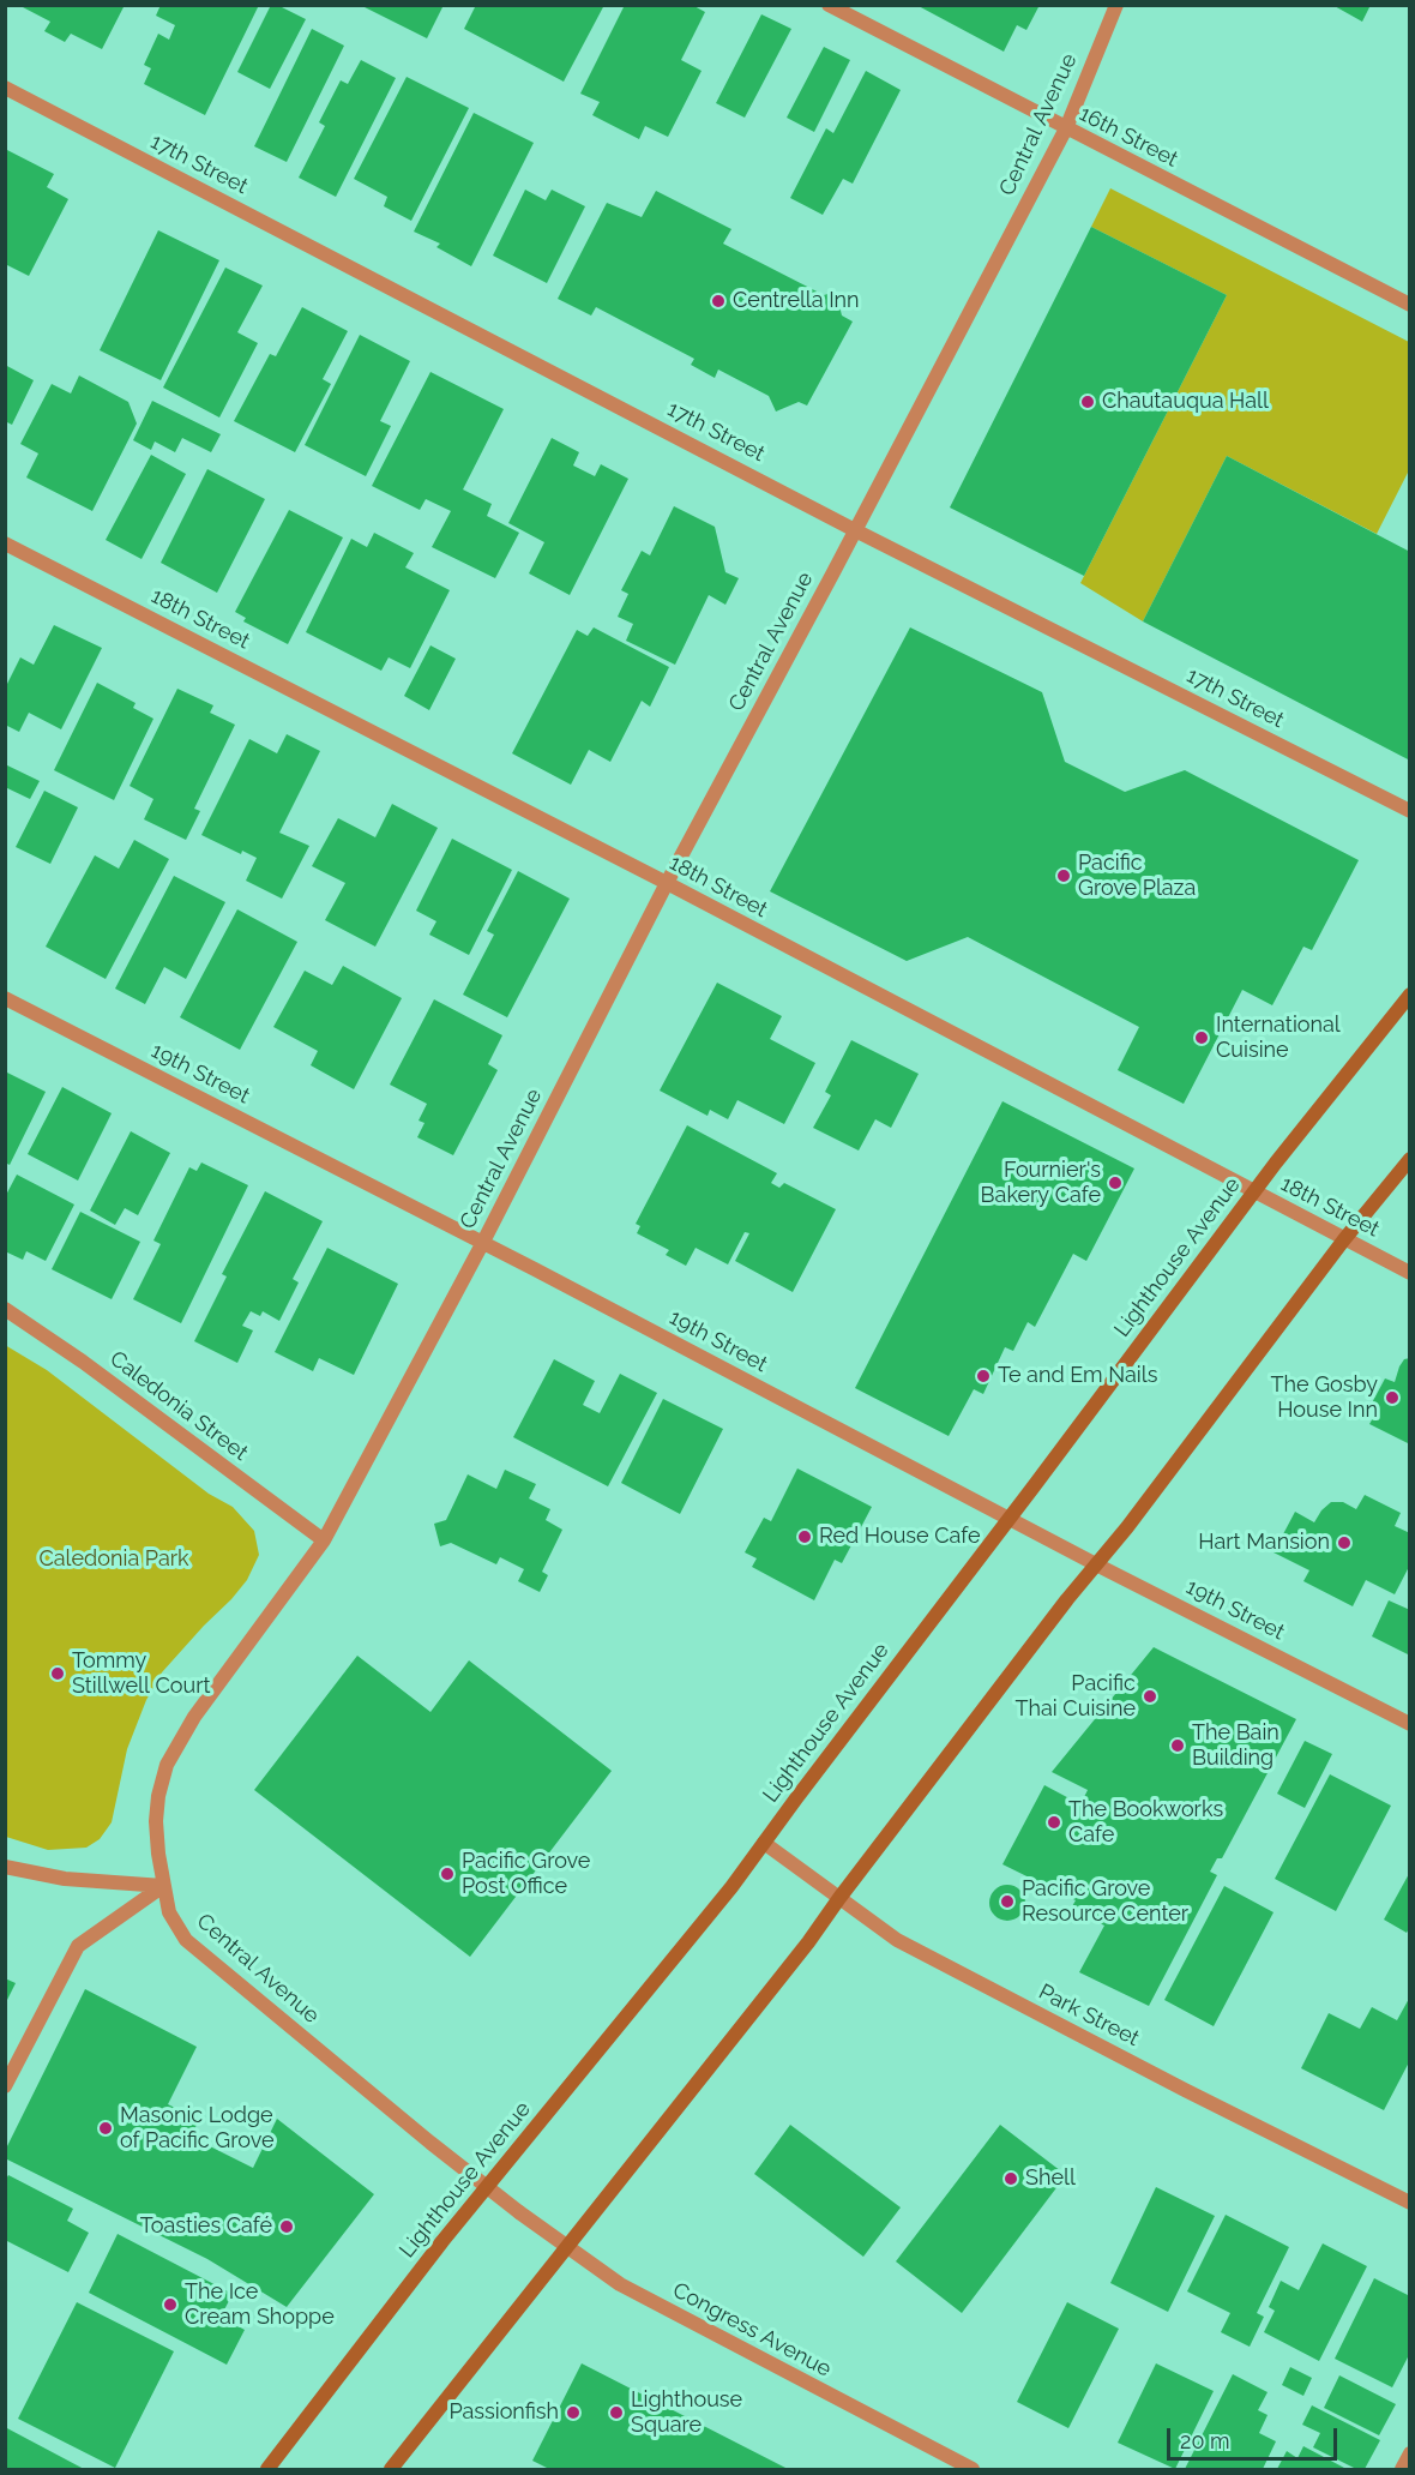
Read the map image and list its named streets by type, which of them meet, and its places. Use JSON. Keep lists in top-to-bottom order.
{
  "streets": {
    "main road": ["Lighthouse Avenue"],
    "street": [
      "Central Avenue",
      "16th Street",
      "17th Street",
      "18th Street",
      "19th Street",
      "Caledonia Street",
      "Park Street",
      "Congress Avenue"
    ]
  },
  "crossings": [
    ["Central Avenue", "16th Street"],
    ["Central Avenue", "17th Street"],
    ["Central Avenue", "18th Street"],
    ["Central Avenue", "19th Street"],
    ["Central Avenue", "Lighthouse Avenue"],
    ["Central Avenue", "Caledonia Street"],
    ["Central Avenue", "Congress Avenue"],
    ["18th Street", "Lighthouse Avenue"],
    ["19th Street", "Lighthouse Avenue"],
    ["Lighthouse Avenue", "Park Street"]
  ],
  "parks": ["Caledonia Park"],
  "places": [
    "Centrella Inn",
    "Chautauqua Hall",
    "Pacific Grove Plaza",
    "International Cuisine",
    "Fournier's Bakery Cafe",
    "Te and Em Nails",
    "The Gosby House Inn",
    "Red House Cafe",
    "Hart Mansion",
    "Tommy Stillwell Court",
    "Pacific Thai Cuisine",
    "The Bain Building",
    "The Bookworks Cafe",
    "Pacific Grove Post Office",
    "Pacific Grove Resource Center",
    "Masonic Lodge of Pacific Grove",
    "Shell",
    "Toasties Café",
    "The Ice Cream Shoppe",
    "Passionfish",
    "Lighthouse Square"
  ],
  "scale_bar": "20 m"
}
